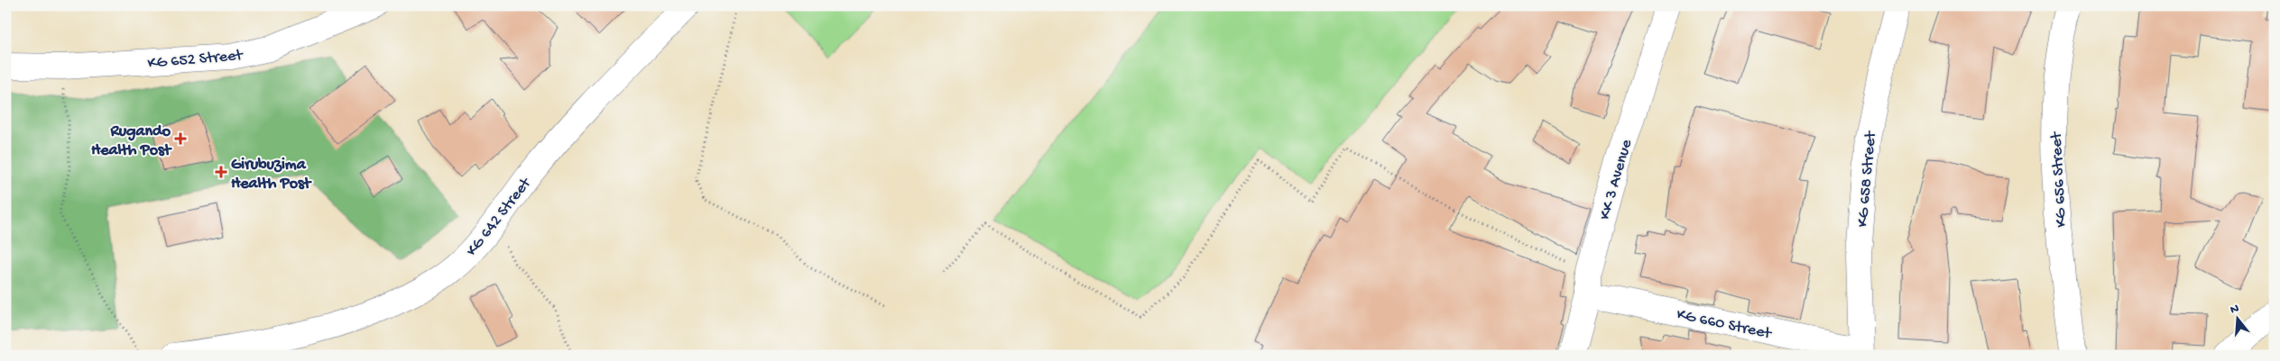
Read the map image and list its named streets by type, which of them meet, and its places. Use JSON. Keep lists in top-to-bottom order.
{
  "streets": {
    "street": [
      "KG 652 Street",
      "KK 3 Avenue",
      "KG 658 Street",
      "KG 656 Street",
      "KG 642 Street",
      "KG 660 Street"
    ]
  },
  "crossings": [
    ["KK 3 Avenue", "KG 660 Street"],
    ["KG 658 Street", "KG 660 Street"]
  ],
  "places": {
    "health": ["Rugando Health Post", "Girubuzima Health Post"]
  },
  "north": "top"
}
